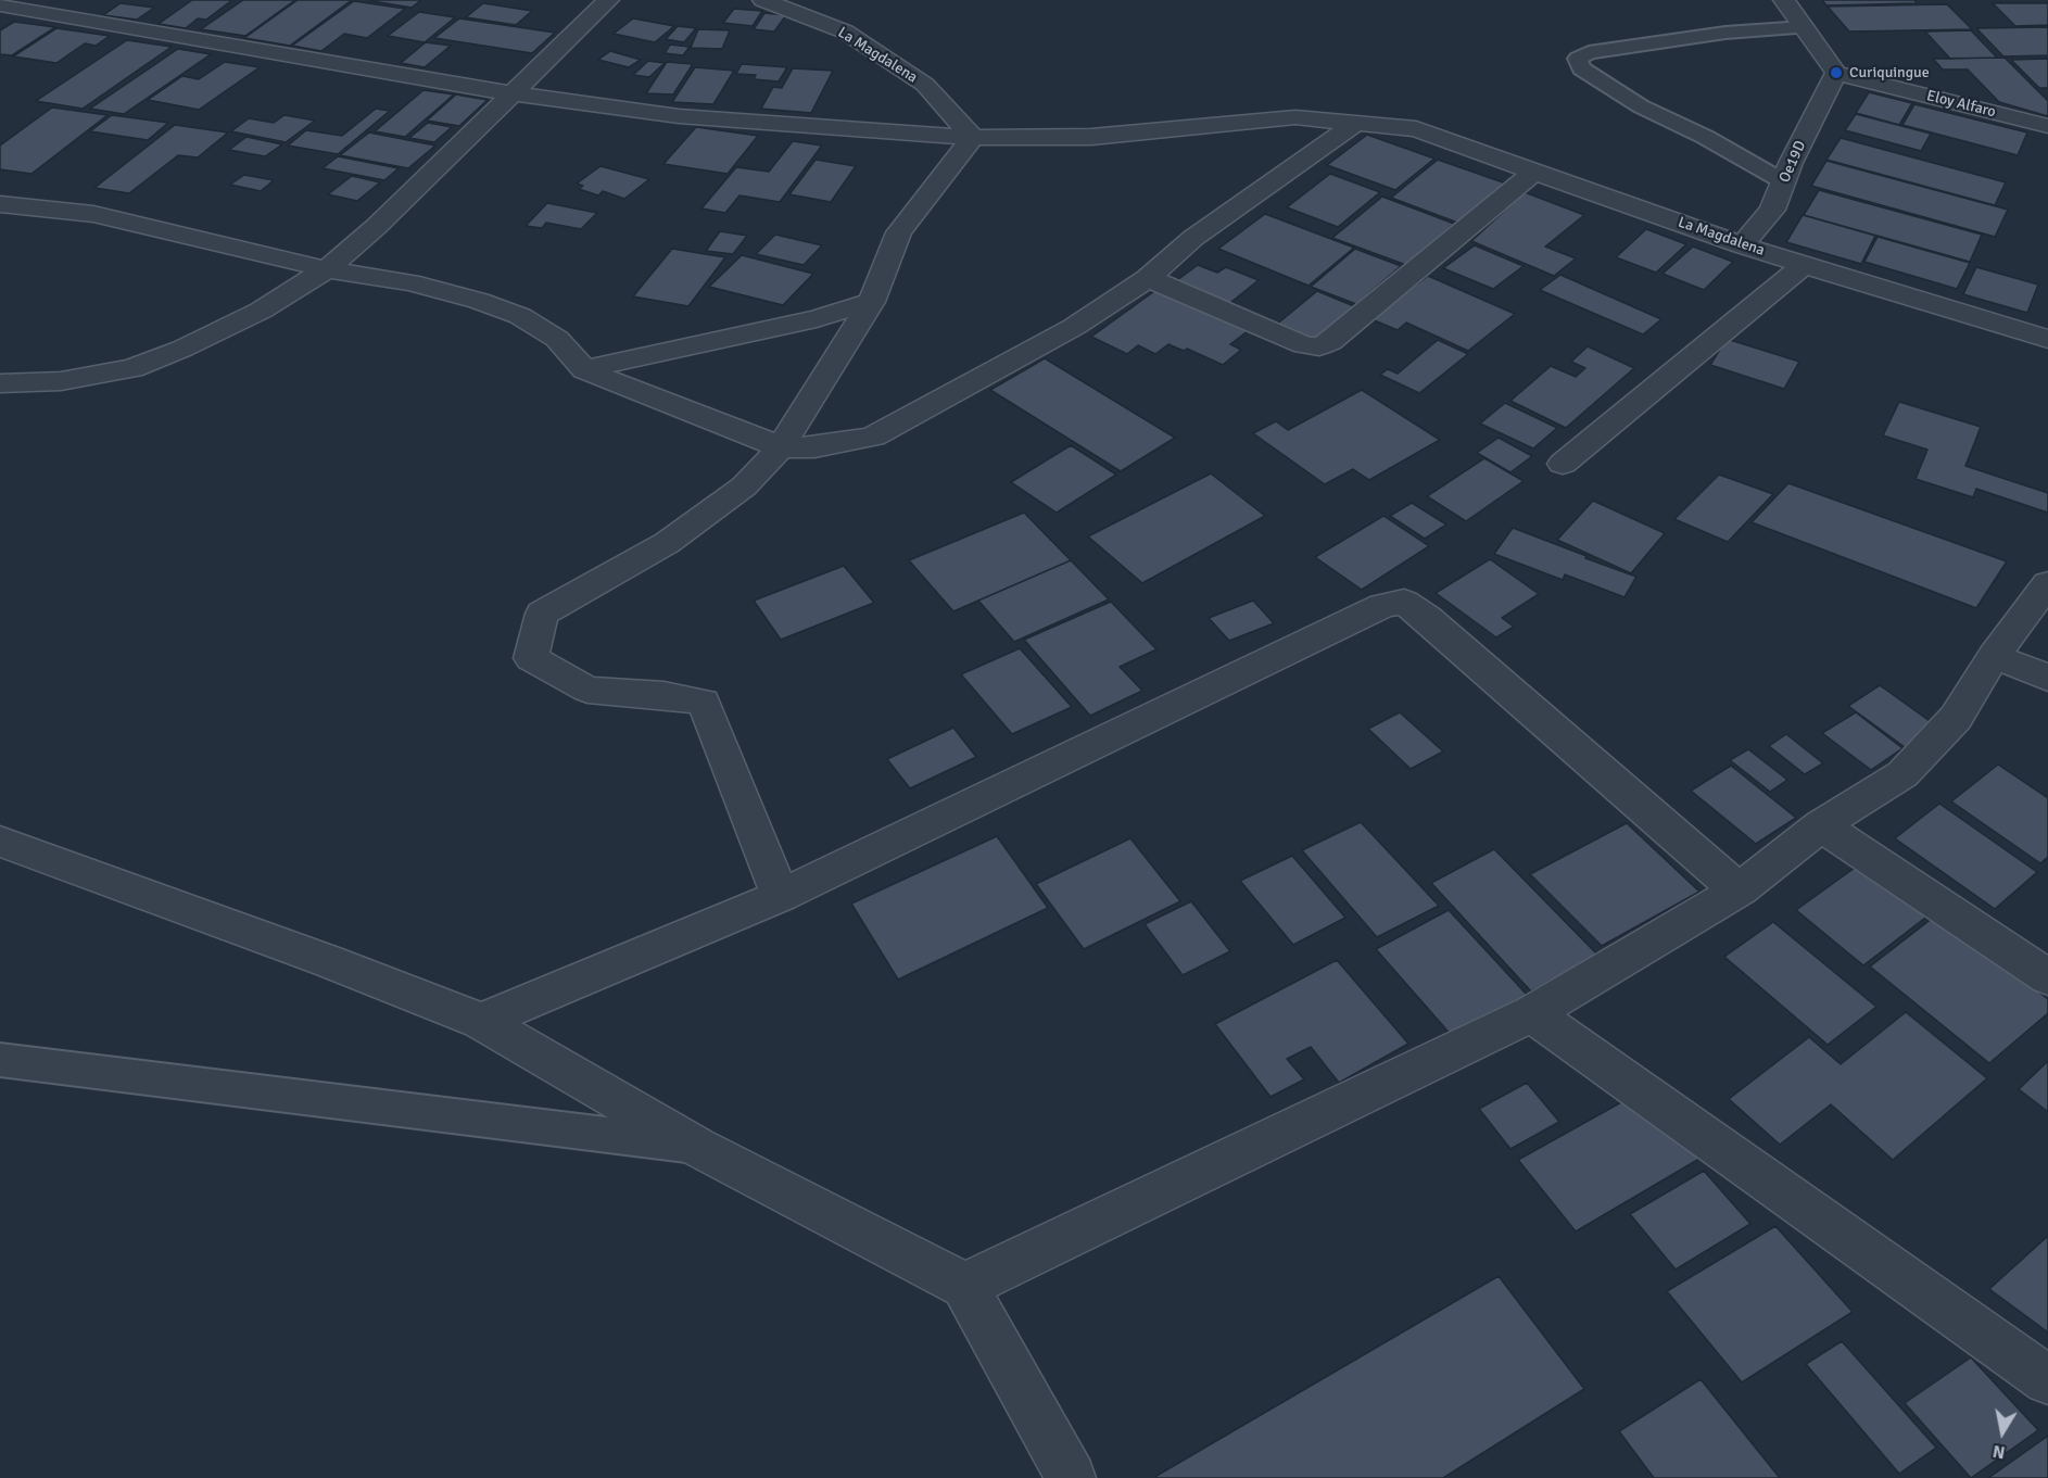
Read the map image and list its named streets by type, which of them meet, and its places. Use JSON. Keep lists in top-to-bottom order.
{
  "streets": {
    "street": ["La Magdalena", "Eloy Alfaro", "Oe19D"]
  },
  "crossings": [
    ["La Magdalena", "Oe19D"],
    ["Eloy Alfaro", "Oe19D"]
  ],
  "places": ["Curiquingue"],
  "north": "bottom"
}
